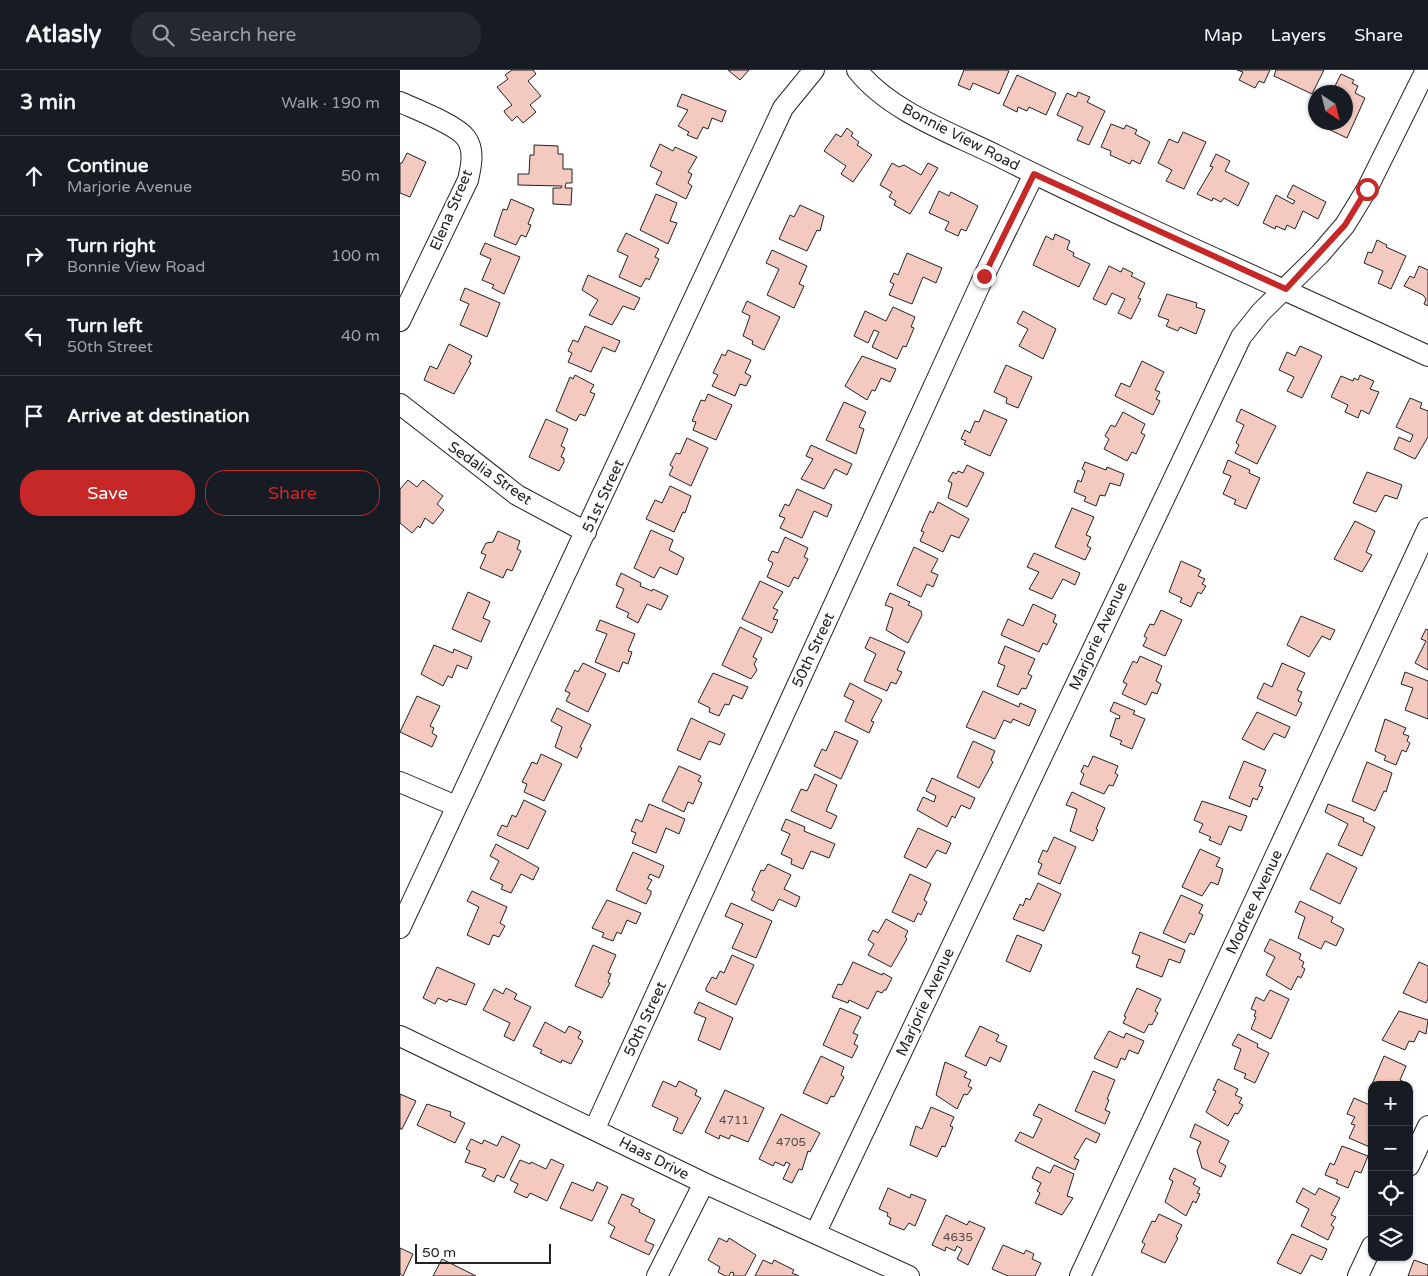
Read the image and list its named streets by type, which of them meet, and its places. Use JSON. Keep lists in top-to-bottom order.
{
  "streets": {
    "street": [
      "Bonnie View Road",
      "Elena Street",
      "Sedalia Street",
      "51st Street",
      "Marjorie Avenue",
      "50th Street",
      "Modree Avenue",
      "Haas Drive"
    ]
  },
  "crossings": [
    ["Bonnie View Road", "Marjorie Avenue"],
    ["Bonnie View Road", "50th Street"],
    ["Sedalia Street", "51st Street"],
    ["Marjorie Avenue", "Haas Drive"],
    ["50th Street", "Haas Drive"]
  ],
  "house_numbers": ["4711", "4705", "4635"],
  "scale_bar": "50 m",
  "north": "bottom right",
  "page": {
    "header": "Atlasly",
    "search": "Search here",
    "nav": ["Map", "Layers", "Share"],
    "heading": ["3 min", "Walk · 190 m"],
    "list": [
      ["Continue", "Marjorie Avenue", "50 m"],
      ["Turn right", "Bonnie View Road", "100 m"],
      ["Turn left", "50th Street", "40 m"],
      "Arrive at destination"
    ],
    "buttons": ["Save", "Share"],
    "map_buttons": ["+", "−"],
    "scale": "50 m"
  }
}
